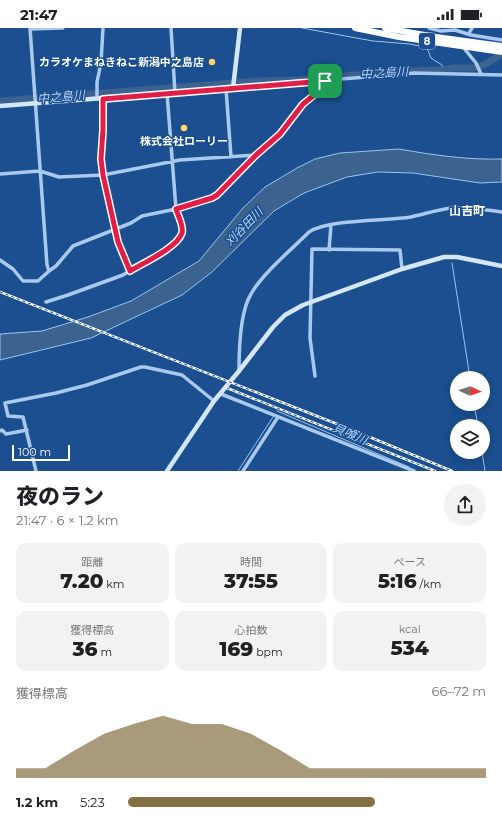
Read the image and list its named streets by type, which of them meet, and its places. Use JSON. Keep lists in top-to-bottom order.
{
  "streets": {
    "highway": ["8"]
  },
  "districts": ["山吉町"],
  "water": ["中之島川", "刈谷田川", "貝喰川"],
  "places": ["カラオケまねきねこ新潟中之島店", "株式会社ローリー"],
  "scale_bar": "100 m",
  "north": "right",
  "page": {
    "status": "21:47",
    "scale": "100 m",
    "heading": ["夜のラン", "21:47 · 6 × 1.2 km"],
    "stats": [
      ["距離", "7.20 km"],
      ["時間", "37:55"],
      ["ペース", "5:16 /km"],
      ["獲得標高", "36 m"],
      ["心拍数", "169 bpm"],
      ["kcal", "534"]
    ],
    "chart": ["獲得標高", "66–72 m"],
    "list": [
      {
        "name": "1.2 km",
        "note": "5:23"
      }
    ]
  }
}
